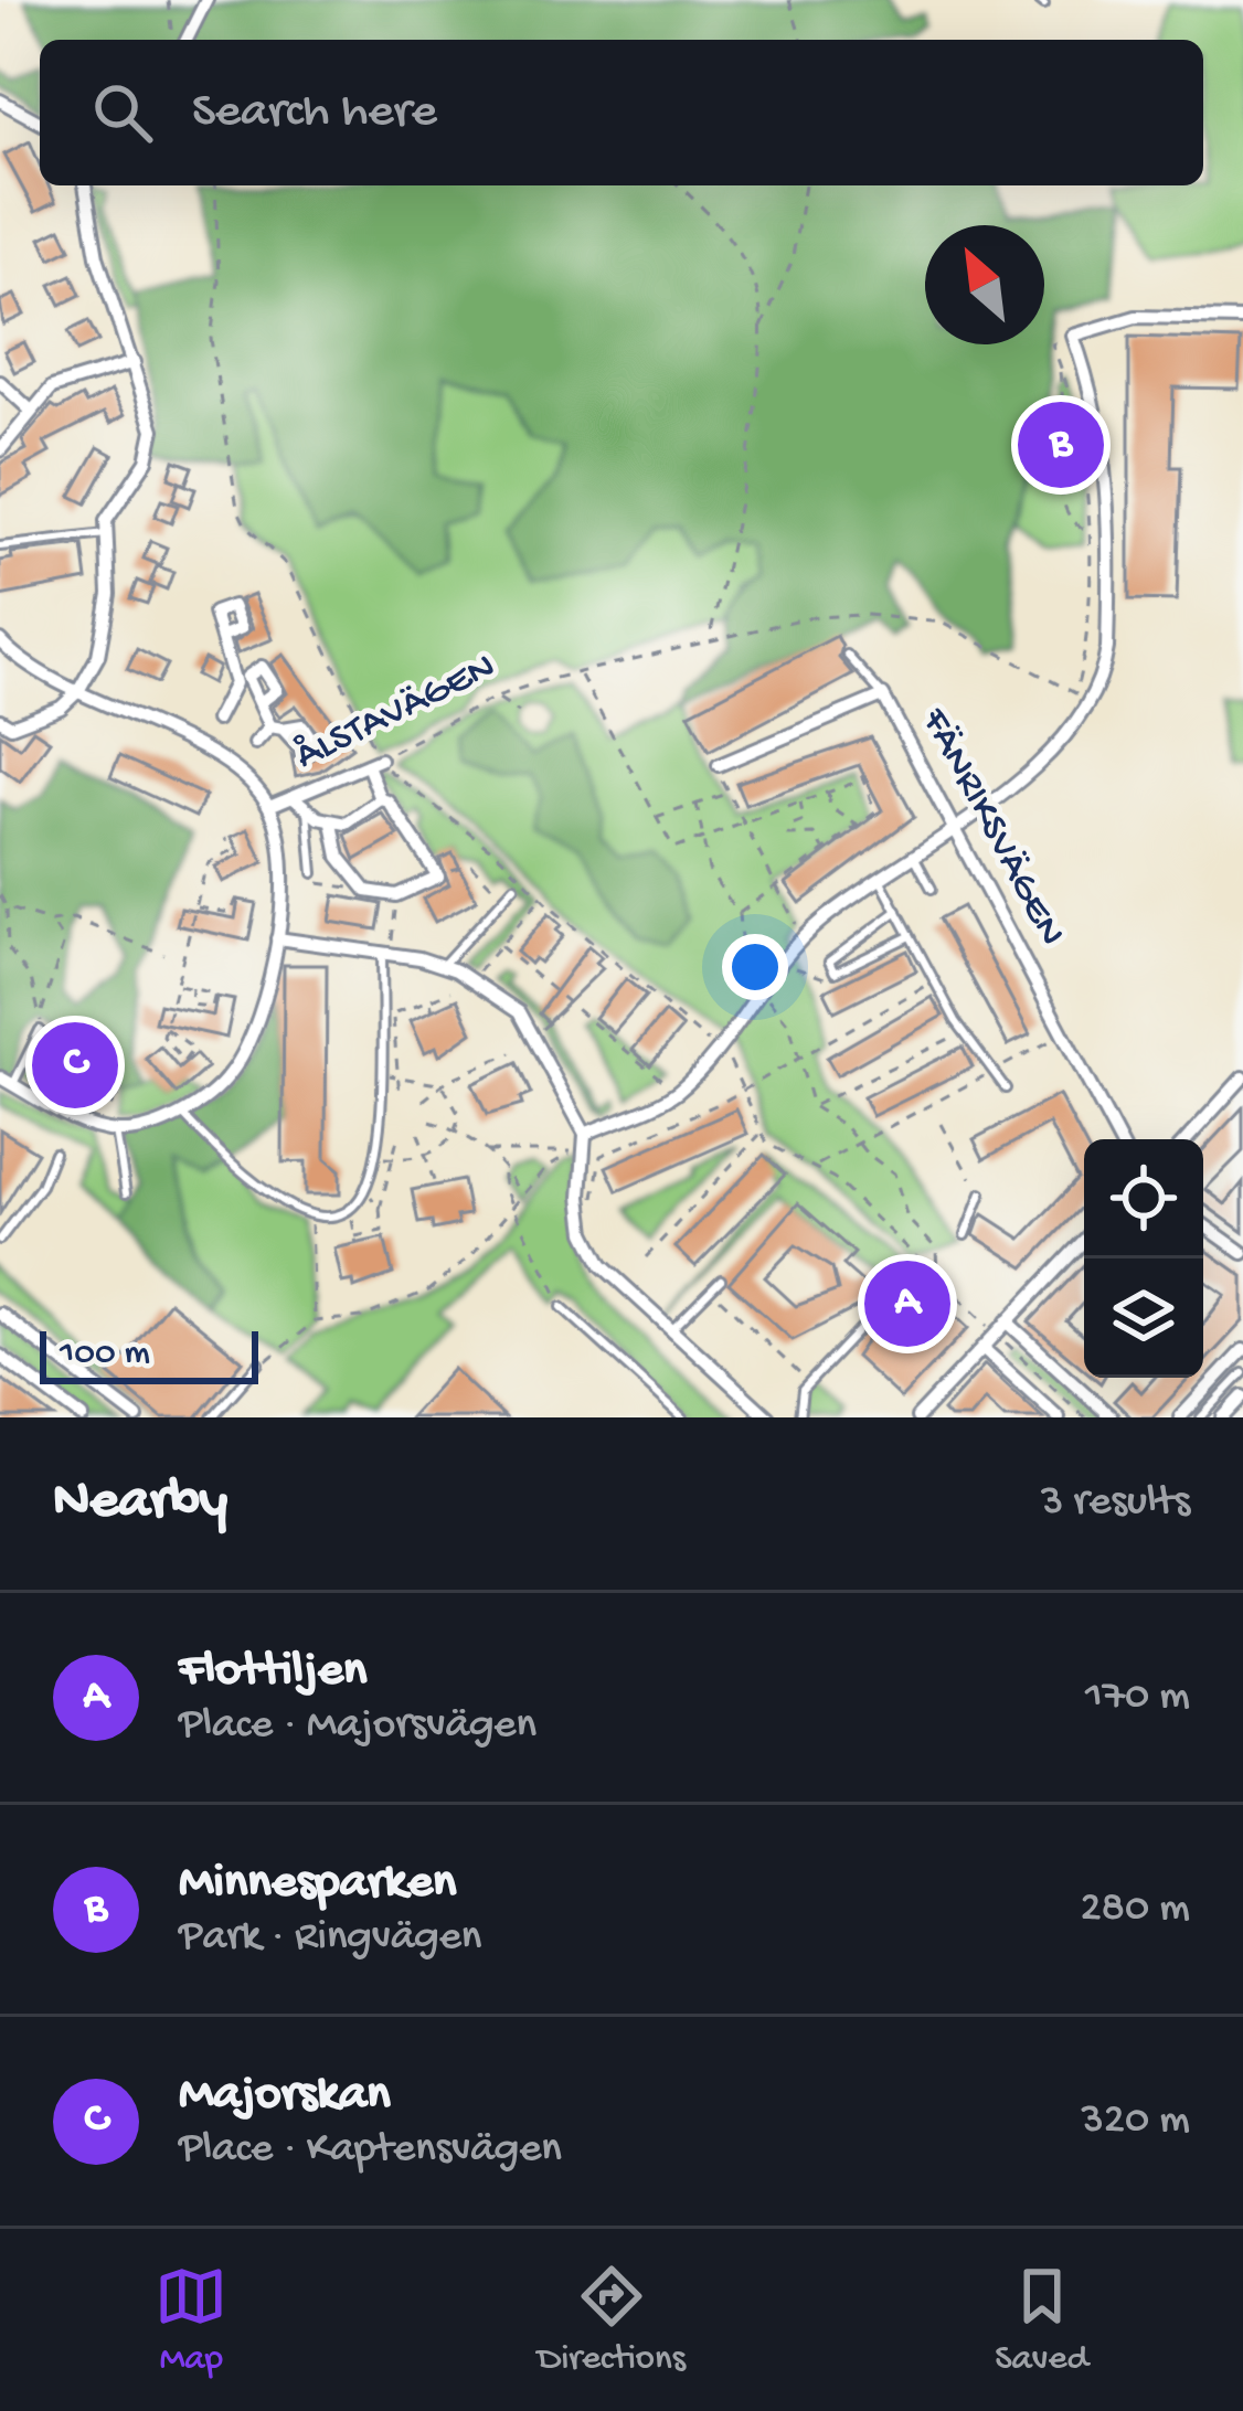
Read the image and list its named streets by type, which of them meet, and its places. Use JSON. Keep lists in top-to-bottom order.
{
  "streets": {
    "street": ["ÅLSTAVÄGEN", "FÄNRIKSVÄGEN"]
  },
  "scale_bar": "100 m",
  "north": "top left",
  "page": {
    "search": "Search here",
    "pins": ["B", "C", "A"],
    "scale": "100 m",
    "heading": ["Nearby", "3 results"],
    "list": [
      {
        "mark": "A",
        "name": "Flottiljen",
        "note": "Place · Majorsvägen",
        "value": "170 m"
      },
      {
        "mark": "B",
        "name": "Minnesparken",
        "note": "Park · Ringvägen",
        "value": "280 m"
      },
      {
        "mark": "C",
        "name": "Majorskan",
        "note": "Place · Kaptensvägen",
        "value": "320 m"
      }
    ],
    "nav": ["Map", "Directions", "Saved"]
  }
}
